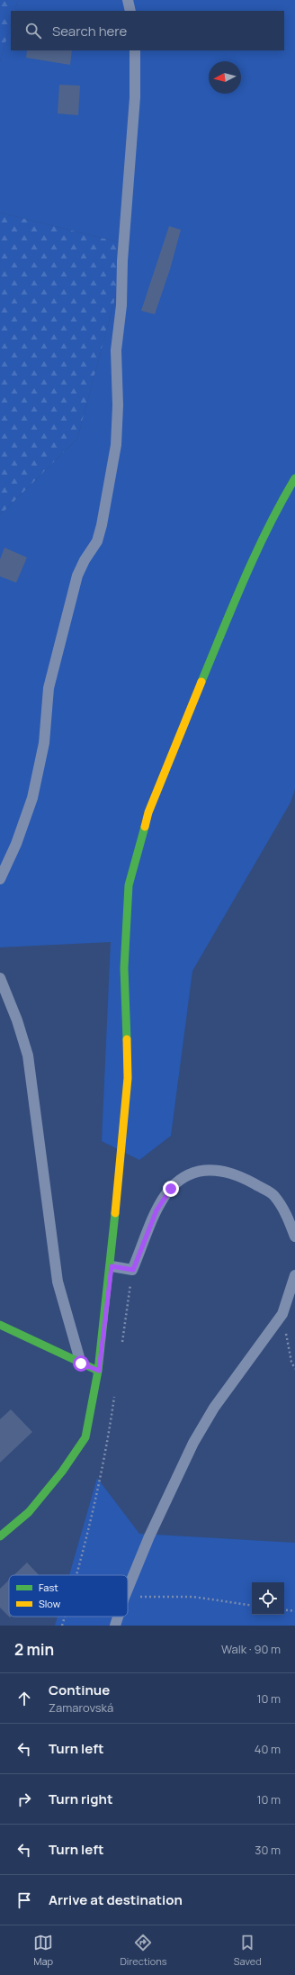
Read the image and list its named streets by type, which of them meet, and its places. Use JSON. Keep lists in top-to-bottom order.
{
  "legend": ["Fast", "Slow"],
  "north": "left",
  "page": {
    "search": "Search here",
    "heading": ["2 min", "Walk · 90 m"],
    "list": [
      ["Continue", "Zamarovská", "10 m"],
      ["Turn left", "40 m"],
      ["Turn right", "10 m"],
      ["Turn left", "30 m"],
      "Arrive at destination"
    ],
    "nav": ["Map", "Directions", "Saved"]
  }
}
